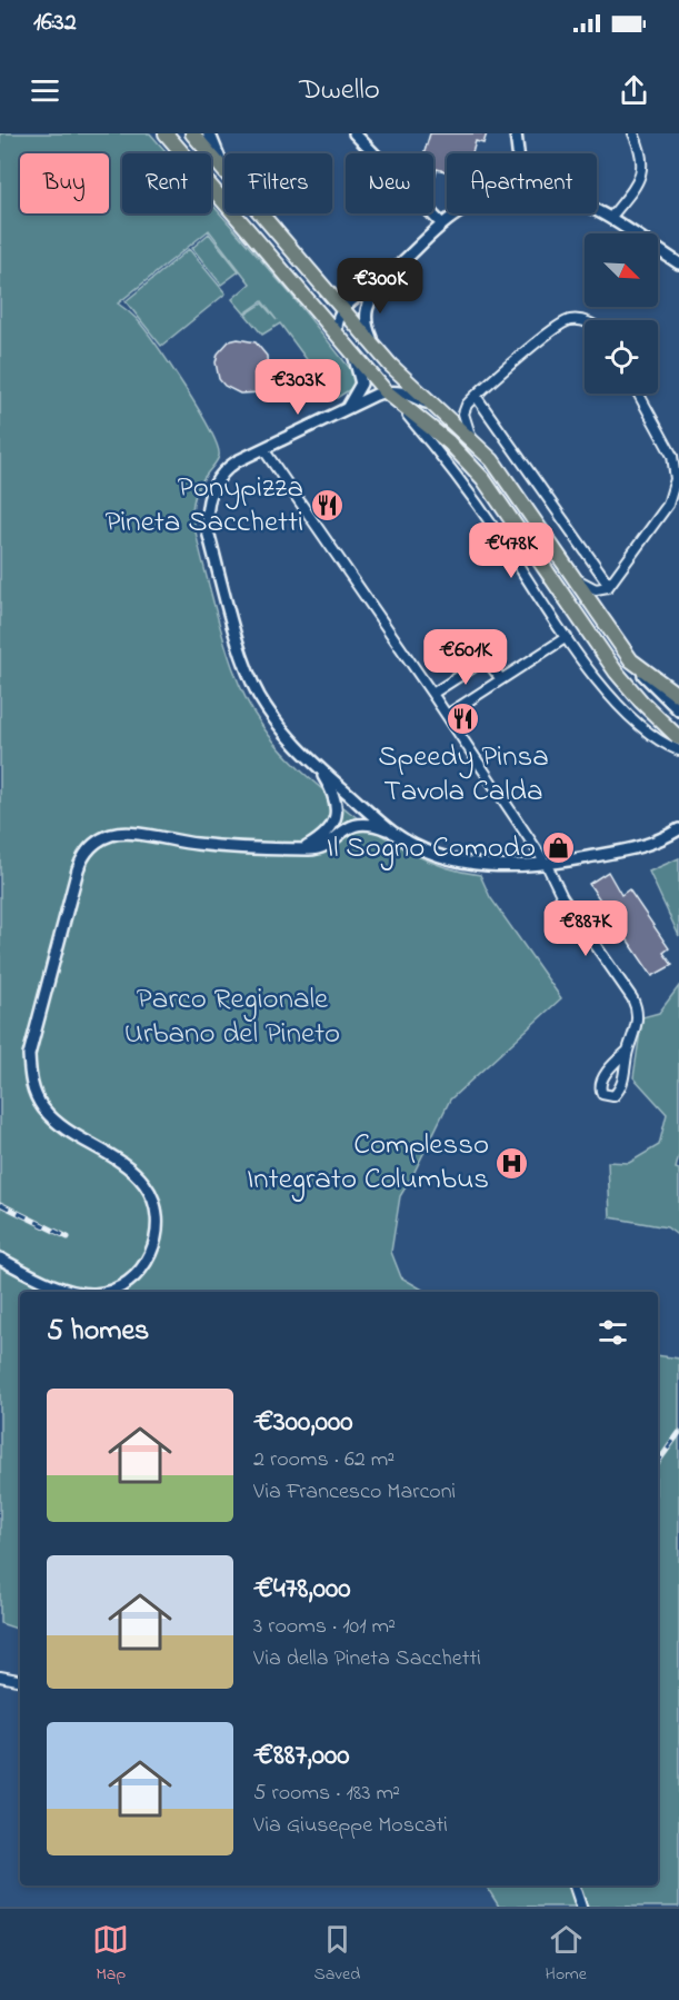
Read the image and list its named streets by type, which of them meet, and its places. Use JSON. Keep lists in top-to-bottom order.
{
  "parks": ["Parco Regionale Urbano del Pineto"],
  "places": {
    "restaurant": ["Ponypizza Pineta Sacchetti", "Speedy Pinsa Tavola Calda"],
    "shop": ["Il Sogno Comodo"],
    "hospital": ["Complesso Integrato Columbus"]
  },
  "north": "bottom right",
  "page": {
    "status": "16:32",
    "header": "Dwello",
    "chip": [
      "Buy",
      "Rent",
      "Filters",
      "New",
      "Apartment"
    ],
    "price": [
      "€300K",
      "€303K",
      "€478K",
      "€601K",
      "€887K"
    ],
    "heading": "5 homes",
    "list": [
      {
        "name": "€300,000",
        "note": "2 rooms · 62 m² · Via Francesco Marconi"
      },
      {
        "name": "€478,000",
        "note": "3 rooms · 101 m² · Via della Pineta Sacchetti"
      },
      {
        "name": "€887,000",
        "note": "5 rooms · 183 m² · Via Giuseppe Moscati"
      }
    ],
    "tabs": ["Map", "Saved", "Home"]
  }
}
